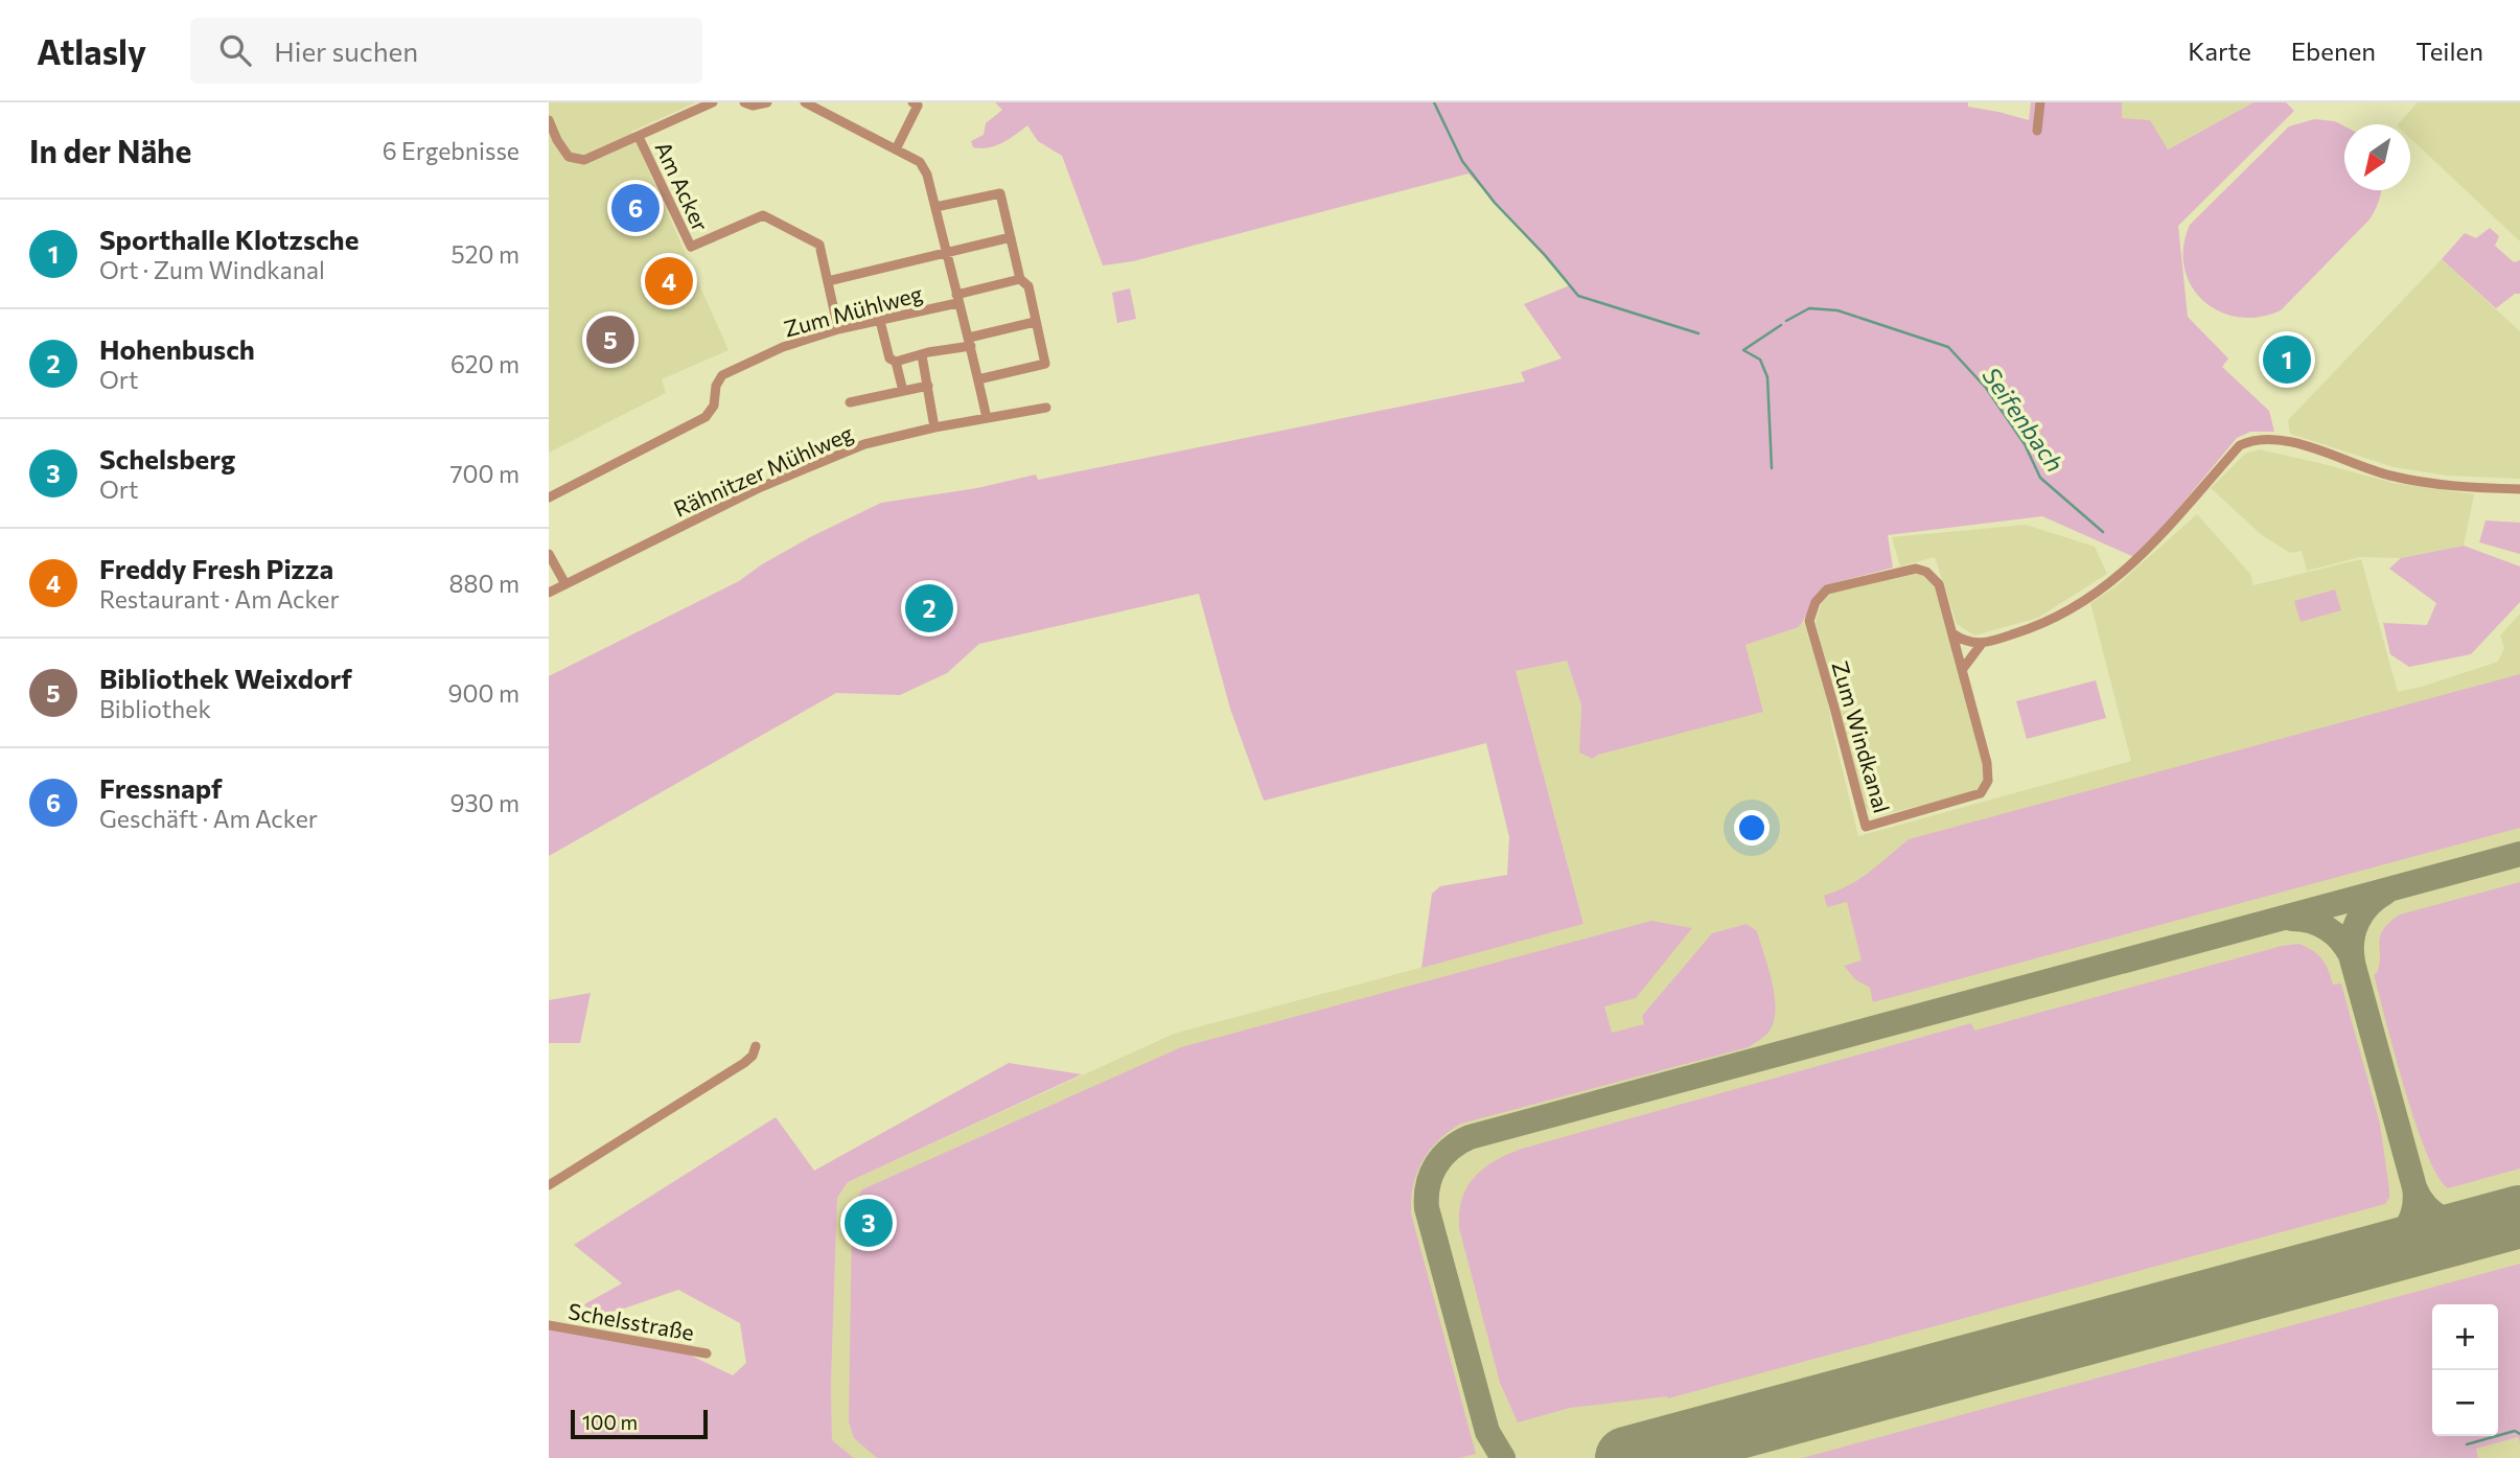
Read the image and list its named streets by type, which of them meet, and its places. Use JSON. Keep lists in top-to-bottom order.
{
  "streets": {
    "street": [
      "Am Acker",
      "Zum Mühlweg",
      "Rähnitzer Mühlweg",
      "Zum Windkanal",
      "Schelsstraße"
    ]
  },
  "crossings": [
    ["Am Acker", "Zum Mühlweg"]
  ],
  "water": ["Seifenbach"],
  "scale_bar": "100 m",
  "north": "bottom left",
  "page": {
    "header": "Atlasly",
    "search": "Hier suchen",
    "nav": ["Karte", "Ebenen", "Teilen"],
    "heading": ["In der Nähe", "6 Ergebnisse"],
    "pins": [
      "6",
      "4",
      "5",
      "1",
      "2",
      "3"
    ],
    "list": [
      {
        "mark": "1",
        "name": "Sporthalle Klotzsche",
        "note": "Ort · Zum Windkanal",
        "value": "520 m"
      },
      {
        "mark": "2",
        "name": "Hohenbusch",
        "note": "Ort",
        "value": "620 m"
      },
      {
        "mark": "3",
        "name": "Schelsberg",
        "note": "Ort",
        "value": "700 m"
      },
      {
        "mark": "4",
        "name": "Freddy Fresh Pizza",
        "note": "Restaurant · Am Acker",
        "value": "880 m"
      },
      {
        "mark": "5",
        "name": "Bibliothek Weixdorf",
        "note": "Bibliothek",
        "value": "900 m"
      },
      {
        "mark": "6",
        "name": "Fressnapf",
        "note": "Geschäft · Am Acker",
        "value": "930 m"
      }
    ],
    "map_buttons": ["+", "−"],
    "scale": "100 m"
  }
}
